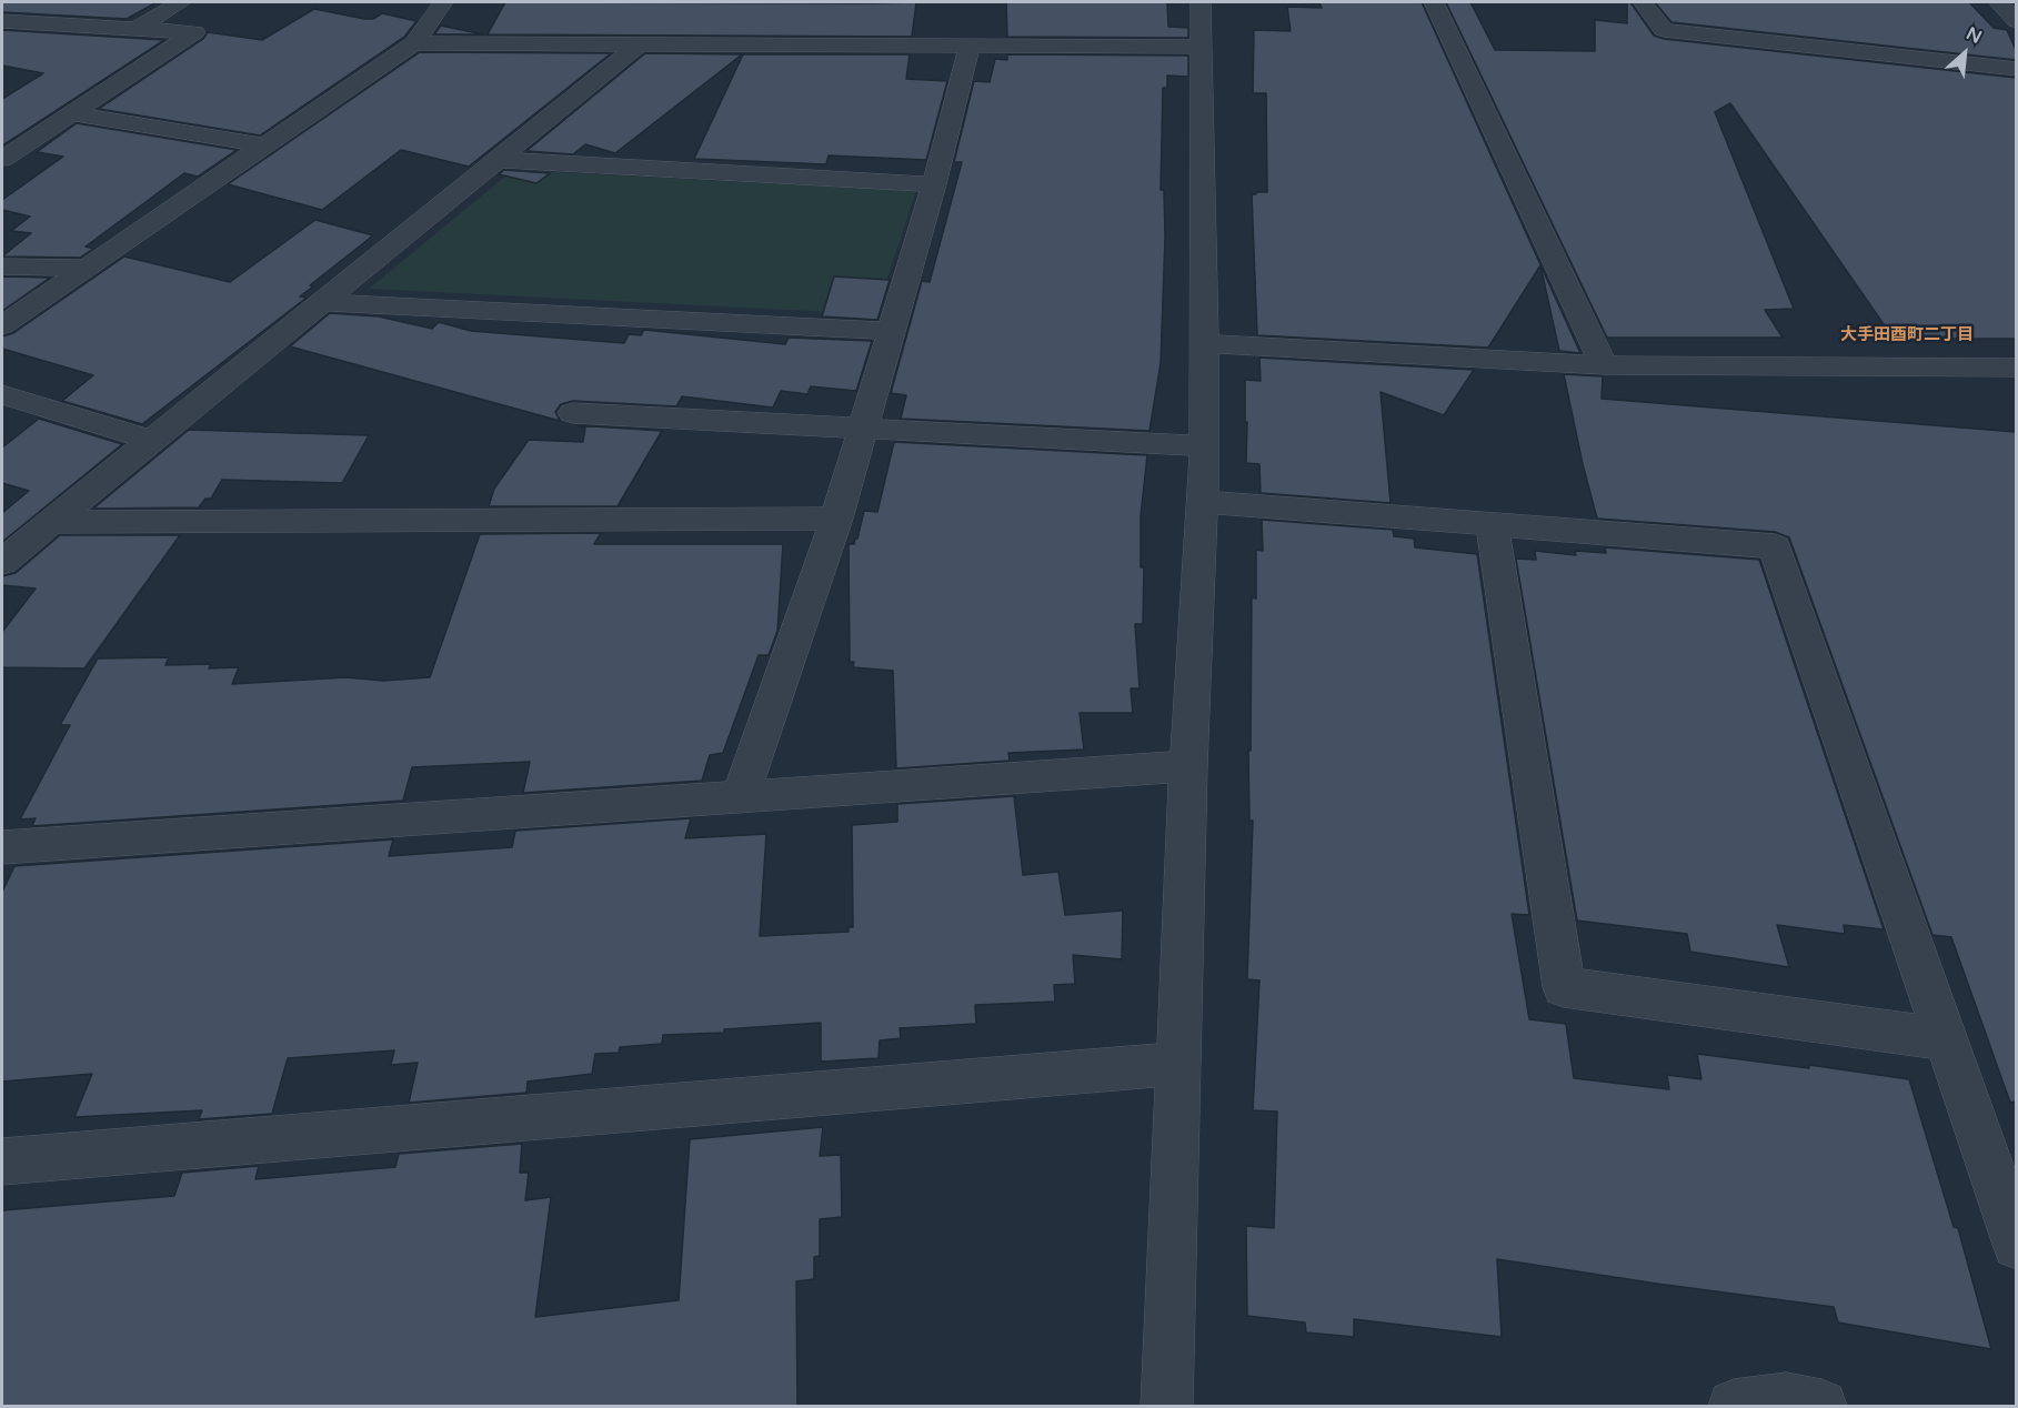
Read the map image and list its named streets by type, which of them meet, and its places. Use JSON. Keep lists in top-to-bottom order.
{
  "districts": ["大手田酉町二丁目"],
  "north": "top right"
}
